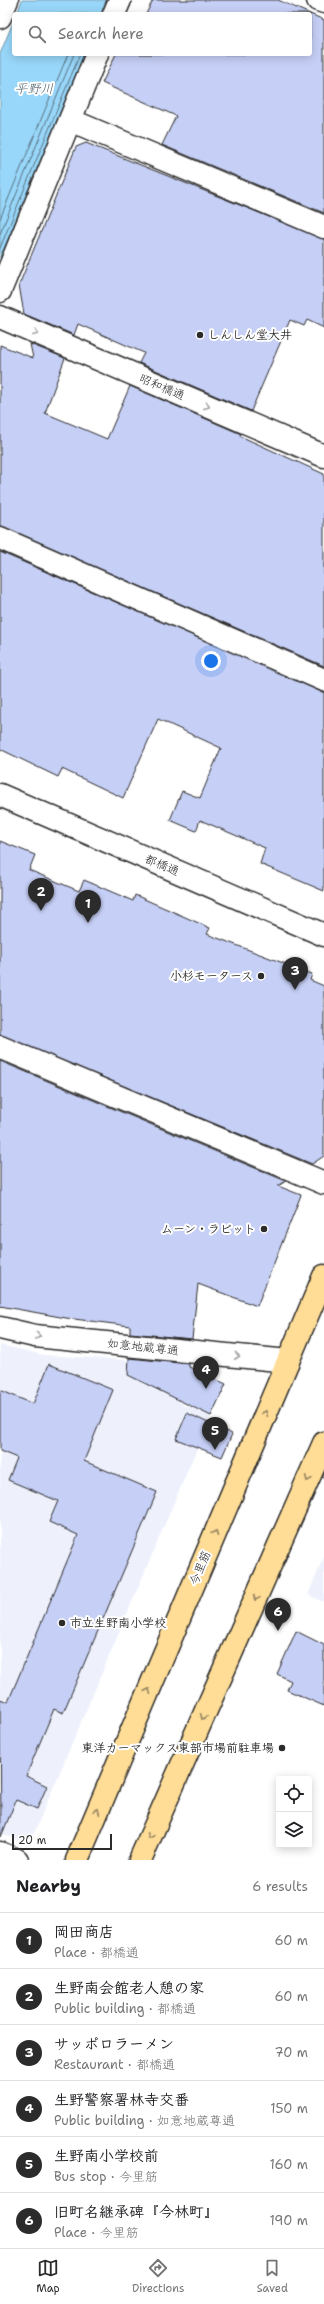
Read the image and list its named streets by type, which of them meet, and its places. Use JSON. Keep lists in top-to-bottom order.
{
  "streets": {
    "main road": ["今里筋"],
    "street": ["昭和橋通", "都橋通", "如意地蔵尊通"]
  },
  "crossings": [
    ["如意地蔵尊通", "今里筋"]
  ],
  "one_way": ["昭和橋通", "如意地蔵尊通"],
  "water": ["平野川"],
  "places": [
    "しんしん堂大井",
    "小杉モータース",
    "ムーン・ラビット",
    "市立生野南小学校",
    "東洋カーマックス東部市場前駐車場"
  ],
  "scale_bar": "20 m",
  "page": {
    "search": "Search here",
    "pins": [
      "2",
      "1",
      "3",
      "4",
      "5",
      "6"
    ],
    "scale": "20 m",
    "heading": ["Nearby", "6 results"],
    "list": [
      {
        "mark": "1",
        "name": "岡田商店",
        "note": "Place · 都橋通",
        "value": "60 m"
      },
      {
        "mark": "2",
        "name": "生野南会館老人憩の家",
        "note": "Public building · 都橋通",
        "value": "60 m"
      },
      {
        "mark": "3",
        "name": "サッポロラーメン",
        "note": "Restaurant · 都橋通",
        "value": "70 m"
      },
      {
        "mark": "4",
        "name": "生野警察署林寺交番",
        "note": "Public building · 如意地蔵尊通",
        "value": "150 m"
      },
      {
        "mark": "5",
        "name": "生野南小学校前",
        "note": "Bus stop · 今里筋",
        "value": "160 m"
      },
      {
        "mark": "6",
        "name": "旧町名継承碑『今林町』",
        "note": "Place · 今里筋",
        "value": "190 m"
      }
    ],
    "nav": ["Map", "Directions", "Saved"]
  }
}
